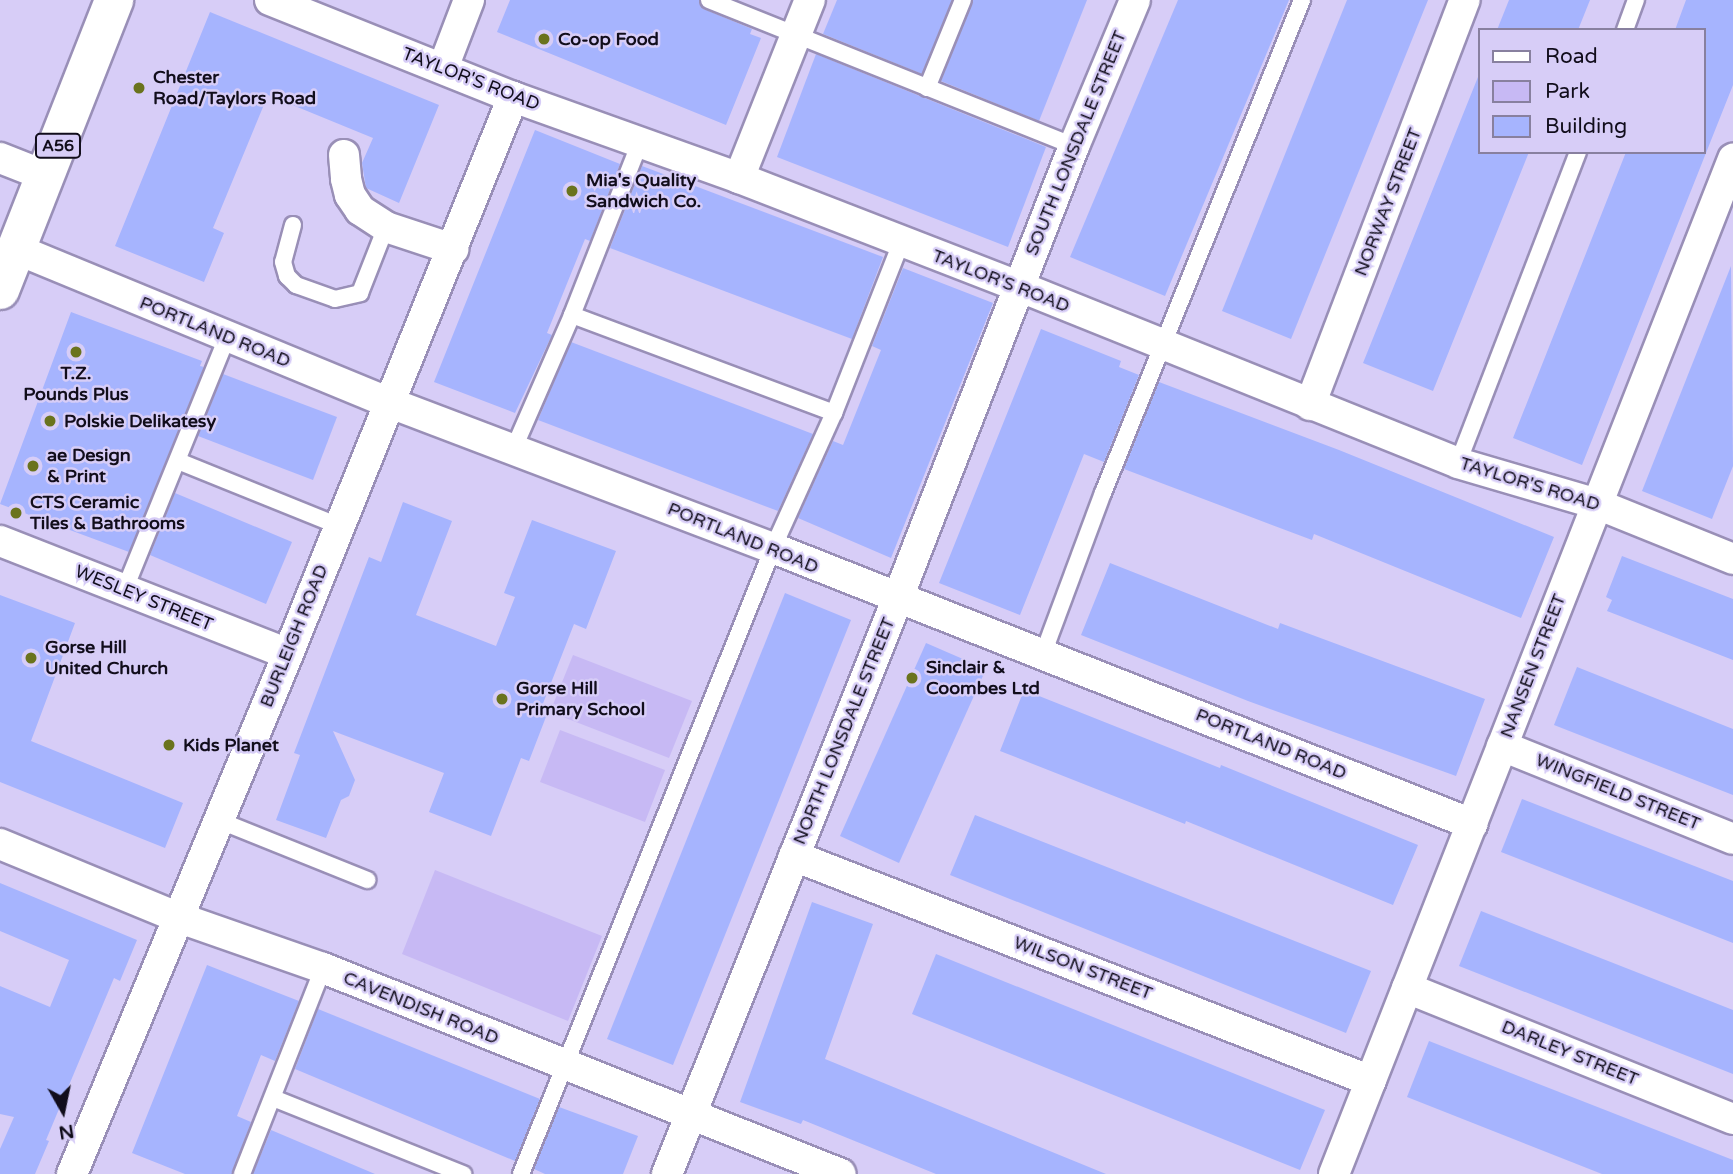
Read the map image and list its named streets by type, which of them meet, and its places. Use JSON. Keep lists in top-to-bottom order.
{
  "streets": {
    "highway": ["A56"],
    "street": [
      "TAYLOR'S ROAD",
      "SOUTH LONSDALE STREET",
      "NORWAY STREET",
      "PORTLAND ROAD",
      "WESLEY STREET",
      "BURLEIGH ROAD",
      "NANSEN STREET",
      "NORTH LONSDALE STREET",
      "WINGFIELD STREET",
      "WILSON STREET",
      "CAVENDISH ROAD",
      "DARLEY STREET"
    ]
  },
  "crossings": [
    ["TAYLOR'S ROAD", "SOUTH LONSDALE STREET"],
    ["TAYLOR'S ROAD", "NORWAY STREET"],
    ["TAYLOR'S ROAD", "BURLEIGH ROAD"],
    ["TAYLOR'S ROAD", "NANSEN STREET"],
    ["TAYLOR'S ROAD", "NORTH LONSDALE STREET"],
    ["SOUTH LONSDALE STREET", "NORTH LONSDALE STREET"],
    ["A56", "PORTLAND ROAD"],
    ["PORTLAND ROAD", "BURLEIGH ROAD"],
    ["PORTLAND ROAD", "NANSEN STREET"],
    ["PORTLAND ROAD", "NORTH LONSDALE STREET"],
    ["WESLEY STREET", "BURLEIGH ROAD"],
    ["BURLEIGH ROAD", "CAVENDISH ROAD"],
    ["NANSEN STREET", "WINGFIELD STREET"],
    ["NANSEN STREET", "WILSON STREET"],
    ["NANSEN STREET", "DARLEY STREET"],
    ["NORTH LONSDALE STREET", "WILSON STREET"],
    ["NORTH LONSDALE STREET", "CAVENDISH ROAD"]
  ],
  "places": [
    "Co-op Food",
    "Chester Road/Taylors Road",
    "Mia's Quality Sandwich Co.",
    "T.Z. Pounds Plus",
    "Polskie Delikatesy",
    "ae Design & Print",
    "CTS Ceramic Tiles & Bathrooms",
    "Gorse Hill United Church",
    "Sinclair & Coombes Ltd",
    "Gorse Hill Primary School",
    "Kids Planet"
  ],
  "legend": ["Road", "Park", "Building"],
  "north": "bottom"
}
